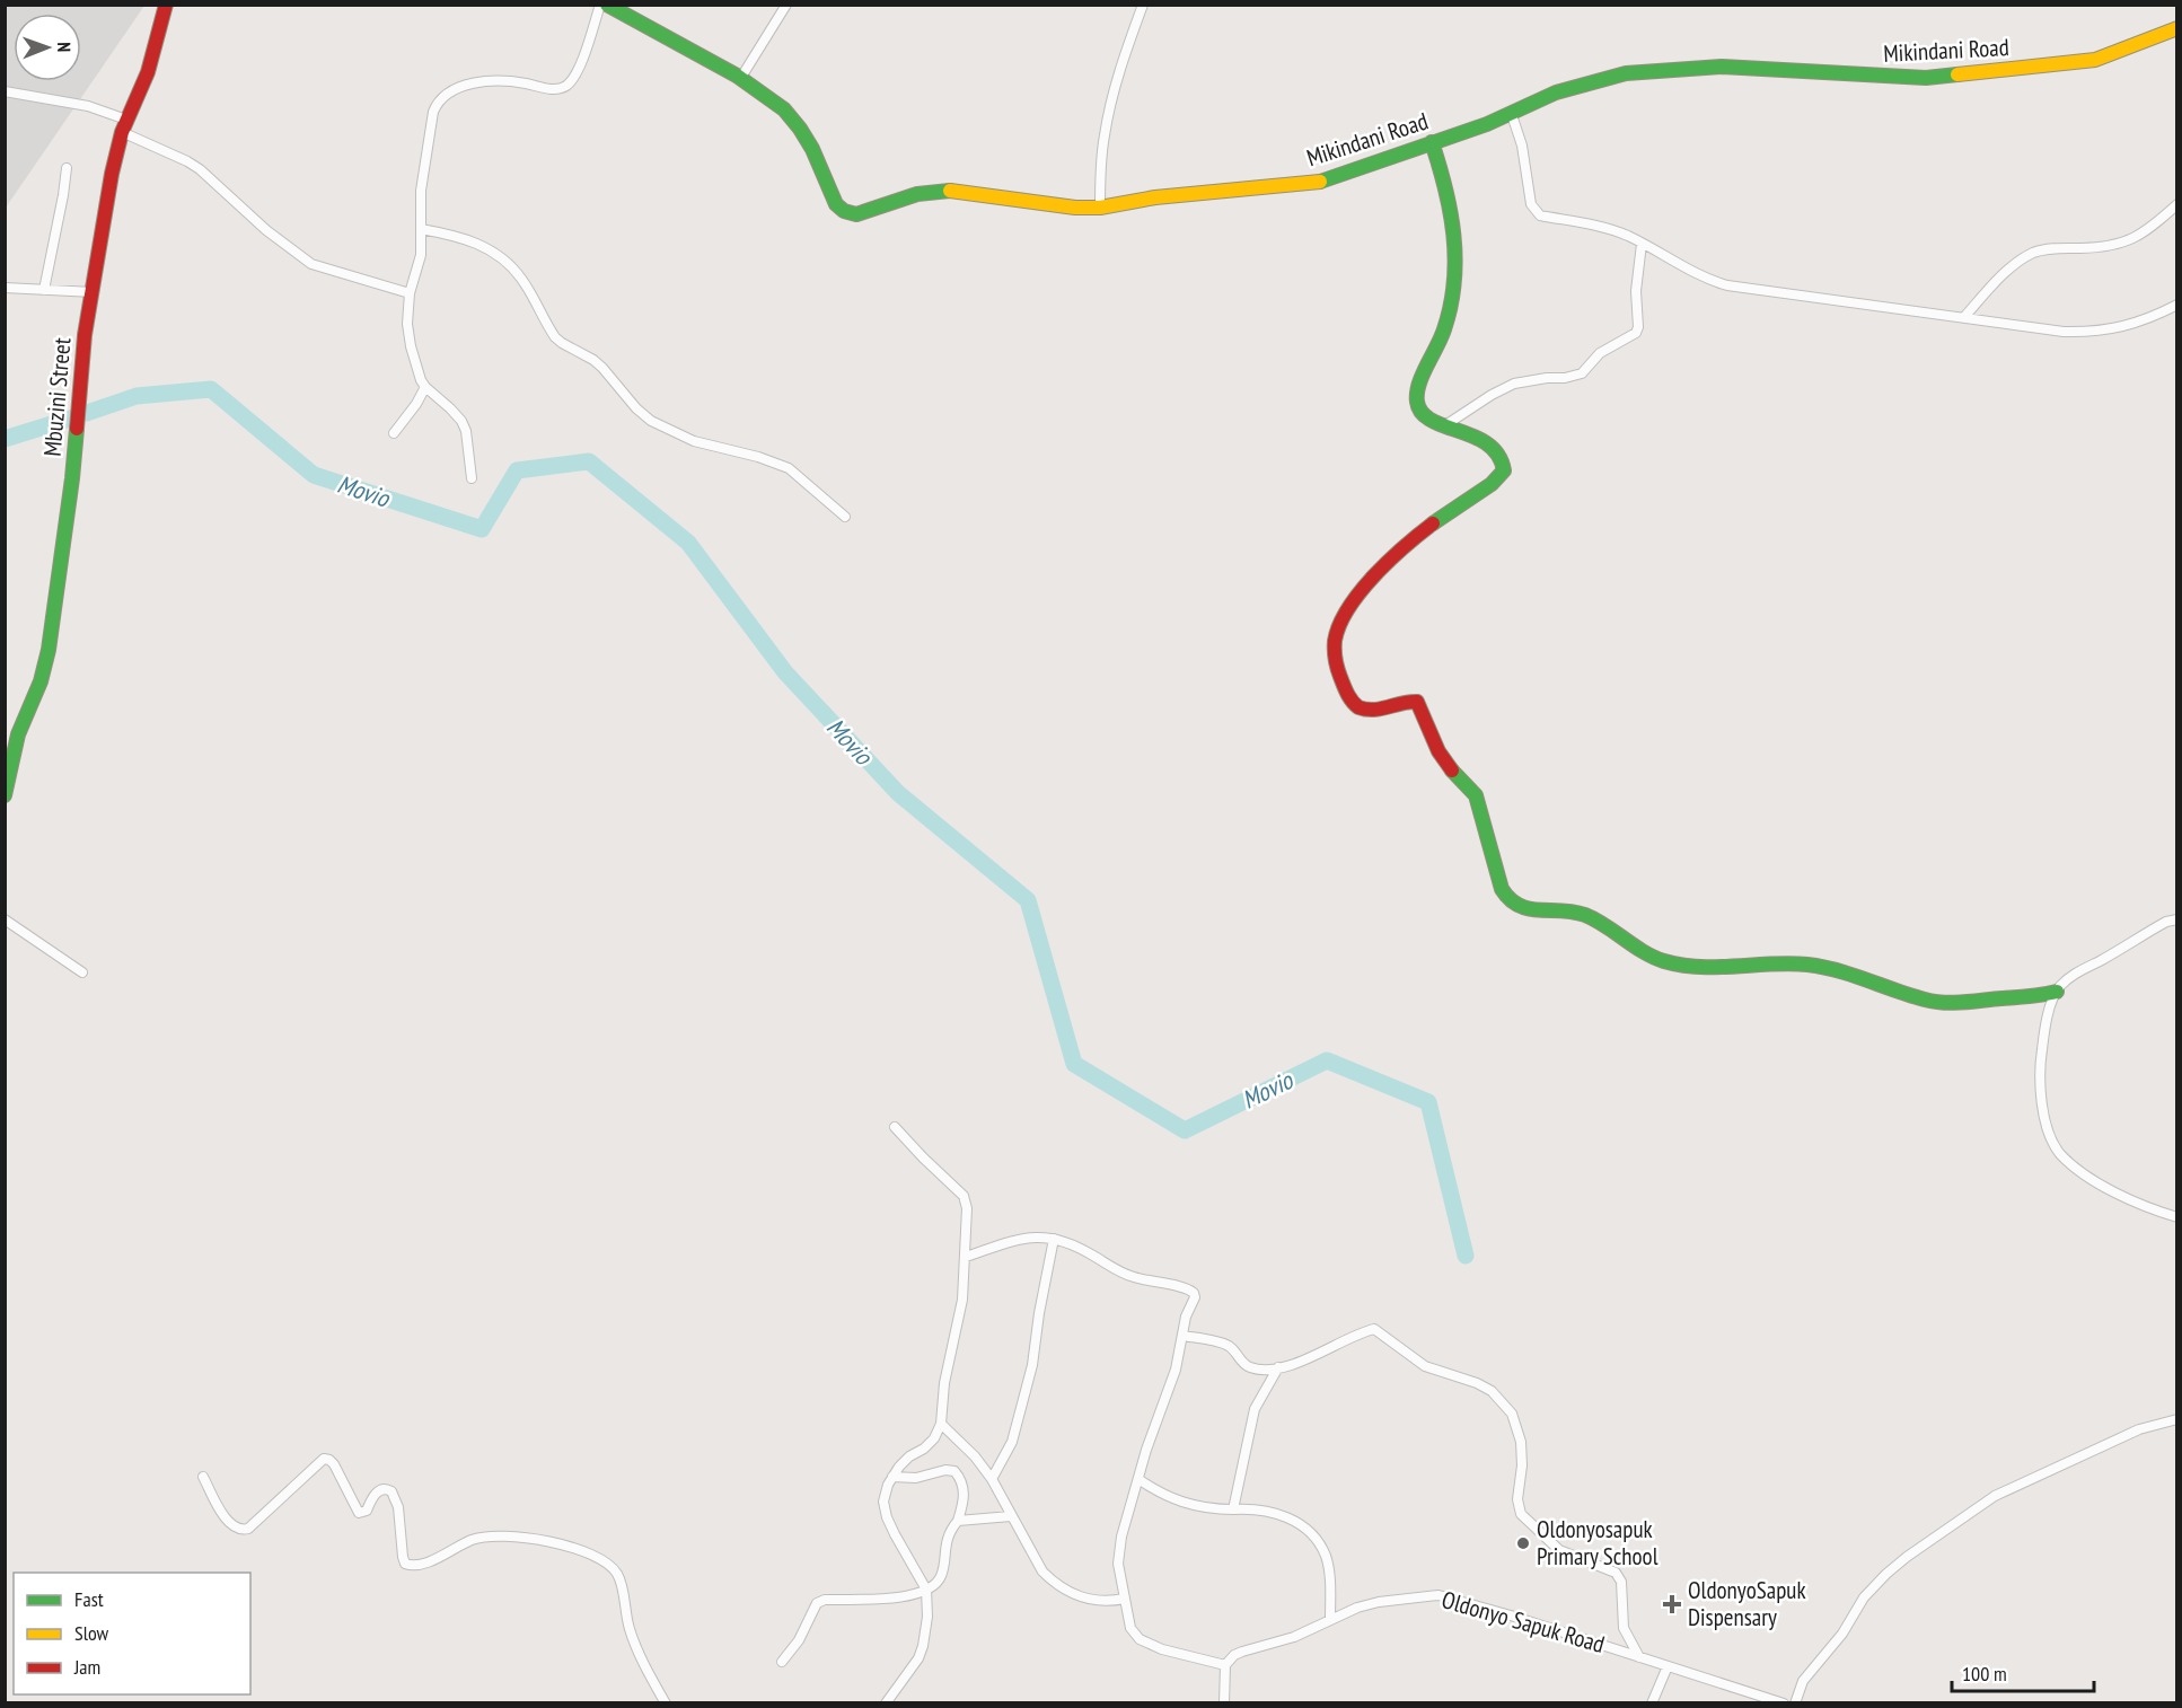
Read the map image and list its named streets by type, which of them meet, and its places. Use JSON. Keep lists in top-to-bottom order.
{
  "streets": {
    "street": ["Mikindani Road", "Mbuzini Street", "Oldonyo Sapuk Road"]
  },
  "water": ["Movio"],
  "places": {
    "other": ["Oldonyosapuk Primary School"],
    "health": ["OldonyoSapuk Dispensary"]
  },
  "legend": ["Fast", "Slow", "Jam"],
  "scale_bar": "100 m",
  "north": "right"
}
